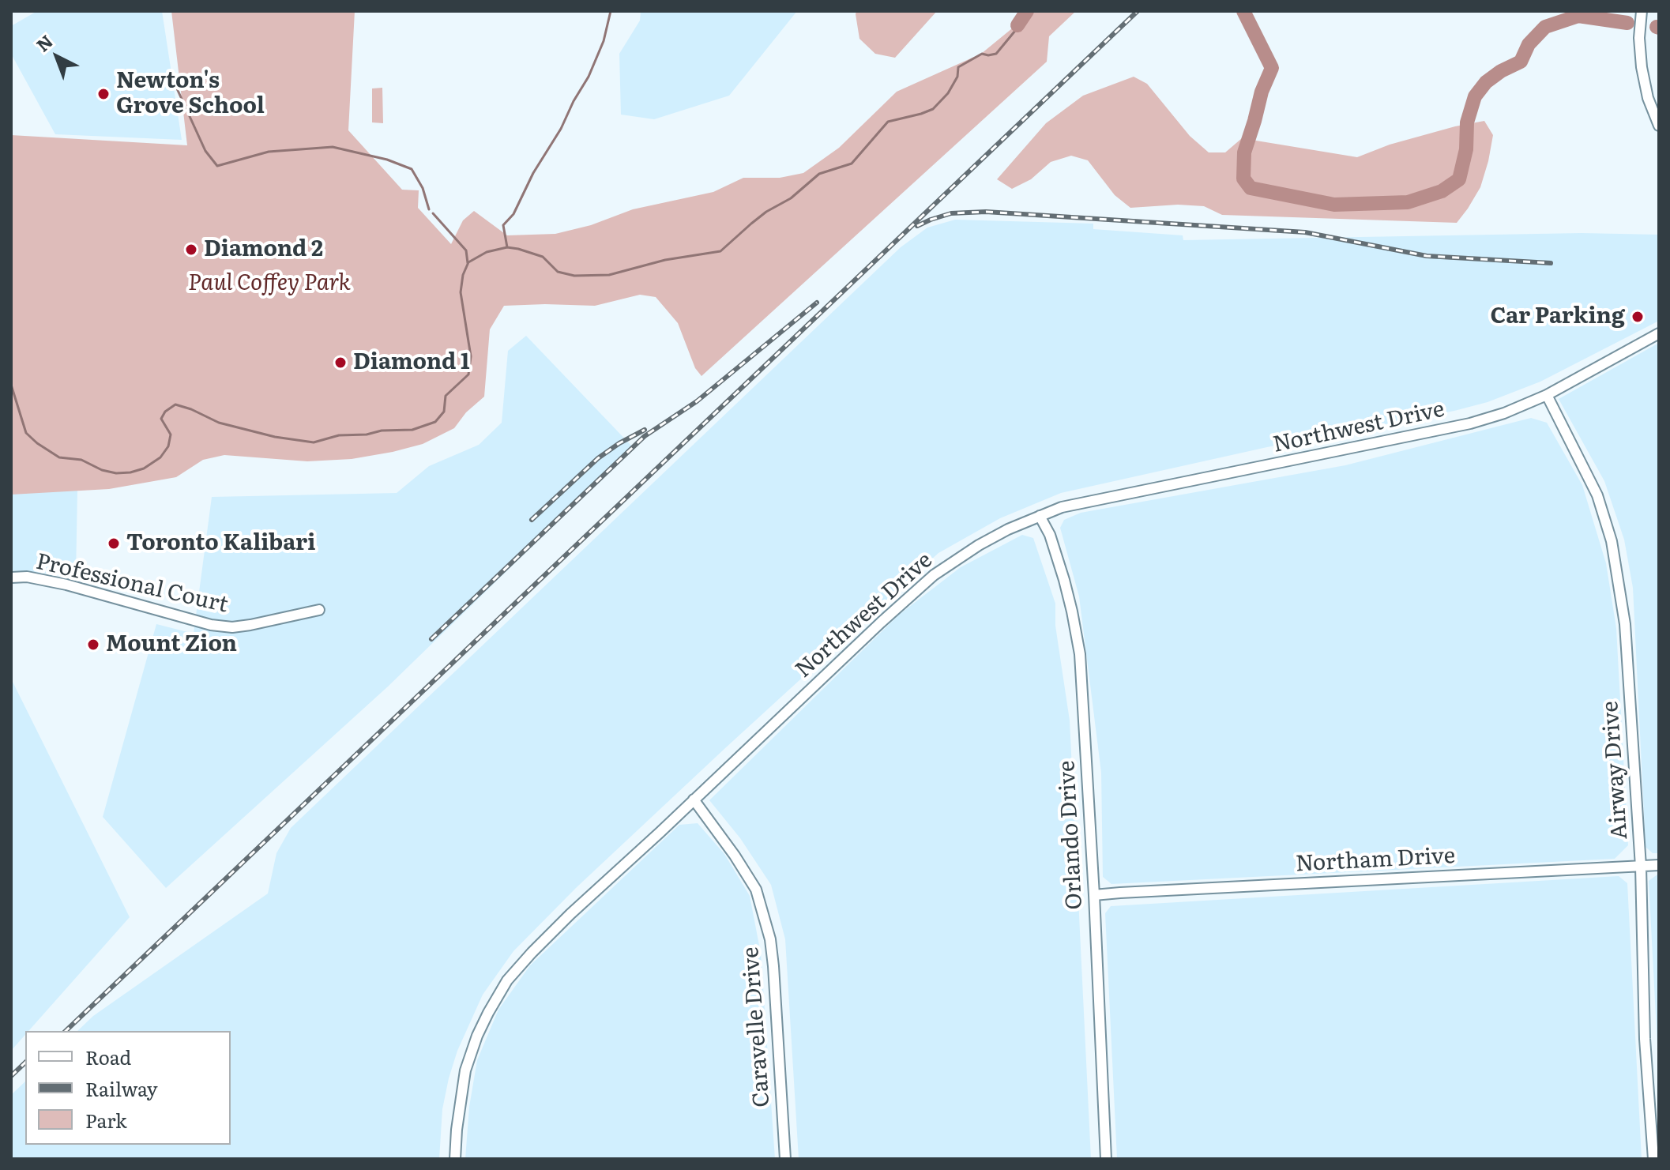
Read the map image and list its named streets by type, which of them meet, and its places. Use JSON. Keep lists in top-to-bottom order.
{
  "streets": {
    "street": [
      "Northwest Drive",
      "Professional Court",
      "Airway Drive",
      "Orlando Drive",
      "Northam Drive",
      "Caravelle Drive"
    ]
  },
  "crossings": [
    ["Northwest Drive", "Airway Drive"],
    ["Northwest Drive", "Orlando Drive"],
    ["Northwest Drive", "Caravelle Drive"],
    ["Airway Drive", "Northam Drive"],
    ["Orlando Drive", "Northam Drive"]
  ],
  "parks": ["Paul Coffey Park"],
  "places": [
    "Newton's Grove School",
    "Diamond 2",
    "Car Parking",
    "Diamond 1",
    "Toronto Kalibari",
    "Mount Zion"
  ],
  "legend": ["Road", "Railway", "Park"],
  "north": "top left"
}
